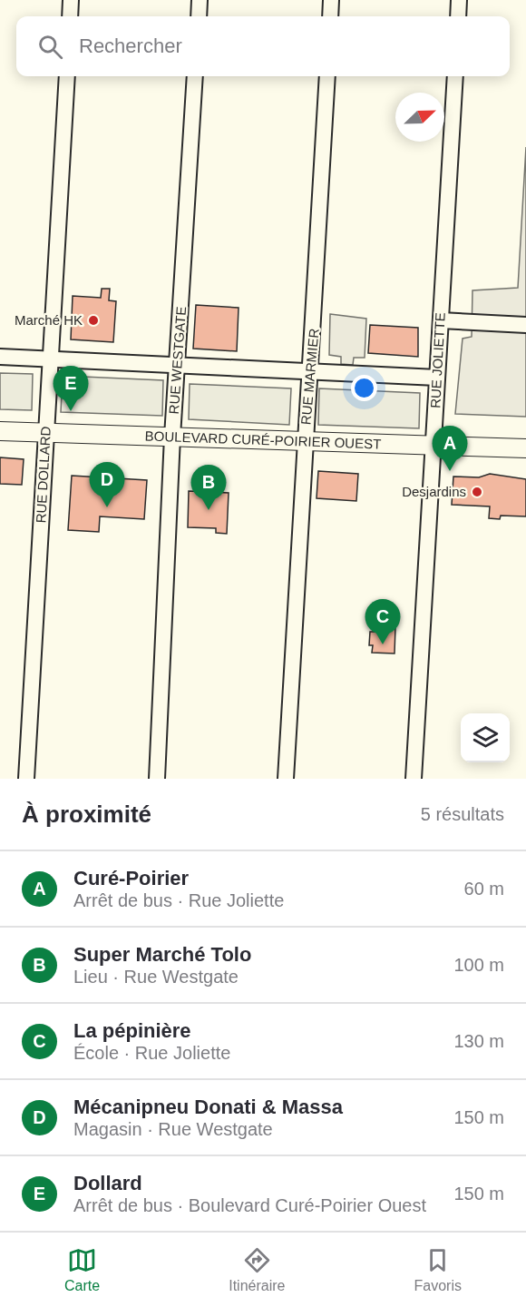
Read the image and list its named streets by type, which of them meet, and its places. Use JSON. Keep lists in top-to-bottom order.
{
  "streets": {
    "main road": ["BOULEVARD CURÉ-POIRIER OUEST"],
    "street": [
      "RUE WESTGATE",
      "RUE JOLIETTE",
      "RUE MARMIER",
      "RUE DOLLARD"
    ]
  },
  "crossings": [
    ["RUE WESTGATE", "BOULEVARD CURÉ-POIRIER OUEST"],
    ["RUE JOLIETTE", "BOULEVARD CURÉ-POIRIER OUEST"],
    ["RUE MARMIER", "BOULEVARD CURÉ-POIRIER OUEST"],
    ["BOULEVARD CURÉ-POIRIER OUEST", "RUE DOLLARD"]
  ],
  "places": ["Marché HK", "Desjardins"],
  "north": "top right",
  "page": {
    "search": "Rechercher",
    "pins": [
      "E",
      "A",
      "D",
      "B",
      "C"
    ],
    "heading": ["À proximité", "5 résultats"],
    "list": [
      {
        "mark": "A",
        "name": "Curé-Poirier",
        "note": "Arrêt de bus · Rue Joliette",
        "value": "60 m"
      },
      {
        "mark": "B",
        "name": "Super Marché Tolo",
        "note": "Lieu · Rue Westgate",
        "value": "100 m"
      },
      {
        "mark": "C",
        "name": "La pépinière",
        "note": "École · Rue Joliette",
        "value": "130 m"
      },
      {
        "mark": "D",
        "name": "Mécanipneu Donati & Massa",
        "note": "Magasin · Rue Westgate",
        "value": "150 m"
      },
      {
        "mark": "E",
        "name": "Dollard",
        "note": "Arrêt de bus · Boulevard Curé-Poirier Ouest",
        "value": "150 m"
      }
    ],
    "nav": ["Carte", "Itinéraire", "Favoris"]
  }
}
